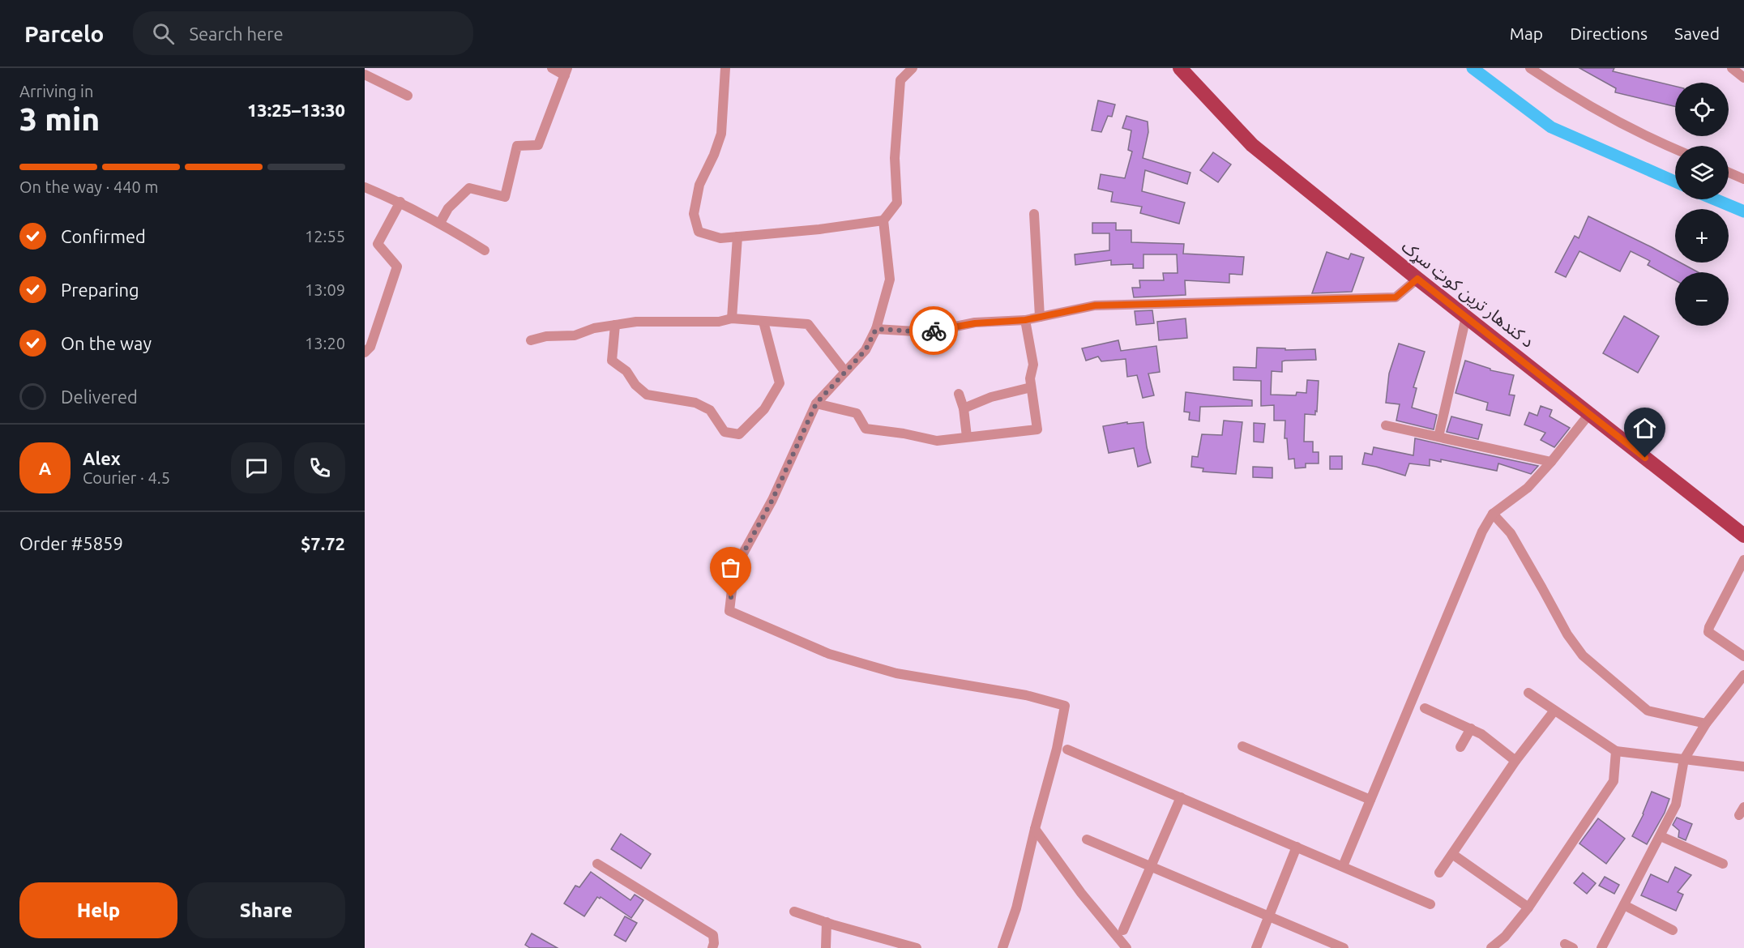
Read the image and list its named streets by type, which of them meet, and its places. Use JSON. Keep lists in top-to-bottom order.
{
  "streets": {
    "main road": ["د کندهار ترين کوټ سړک"]
  },
  "page": {
    "header": "Parcelo",
    "search": "Search here",
    "nav": ["Map", "Directions", "Saved"],
    "heading": ["3 min", "Arriving in", "13:25–13:30"],
    "panel": [
      "Alex",
      "Courier · 4.5",
      "Order #5859",
      "$7.72"
    ],
    "map_buttons": ["+", "−"],
    "bar": "On the way · 440 m",
    "list": [
      ["Confirmed", "12:55"],
      ["Preparing", "13:09"],
      ["On the way", "13:20"],
      "Delivered"
    ],
    "round": "A",
    "buttons": ["Help", "Share"]
  }
}
